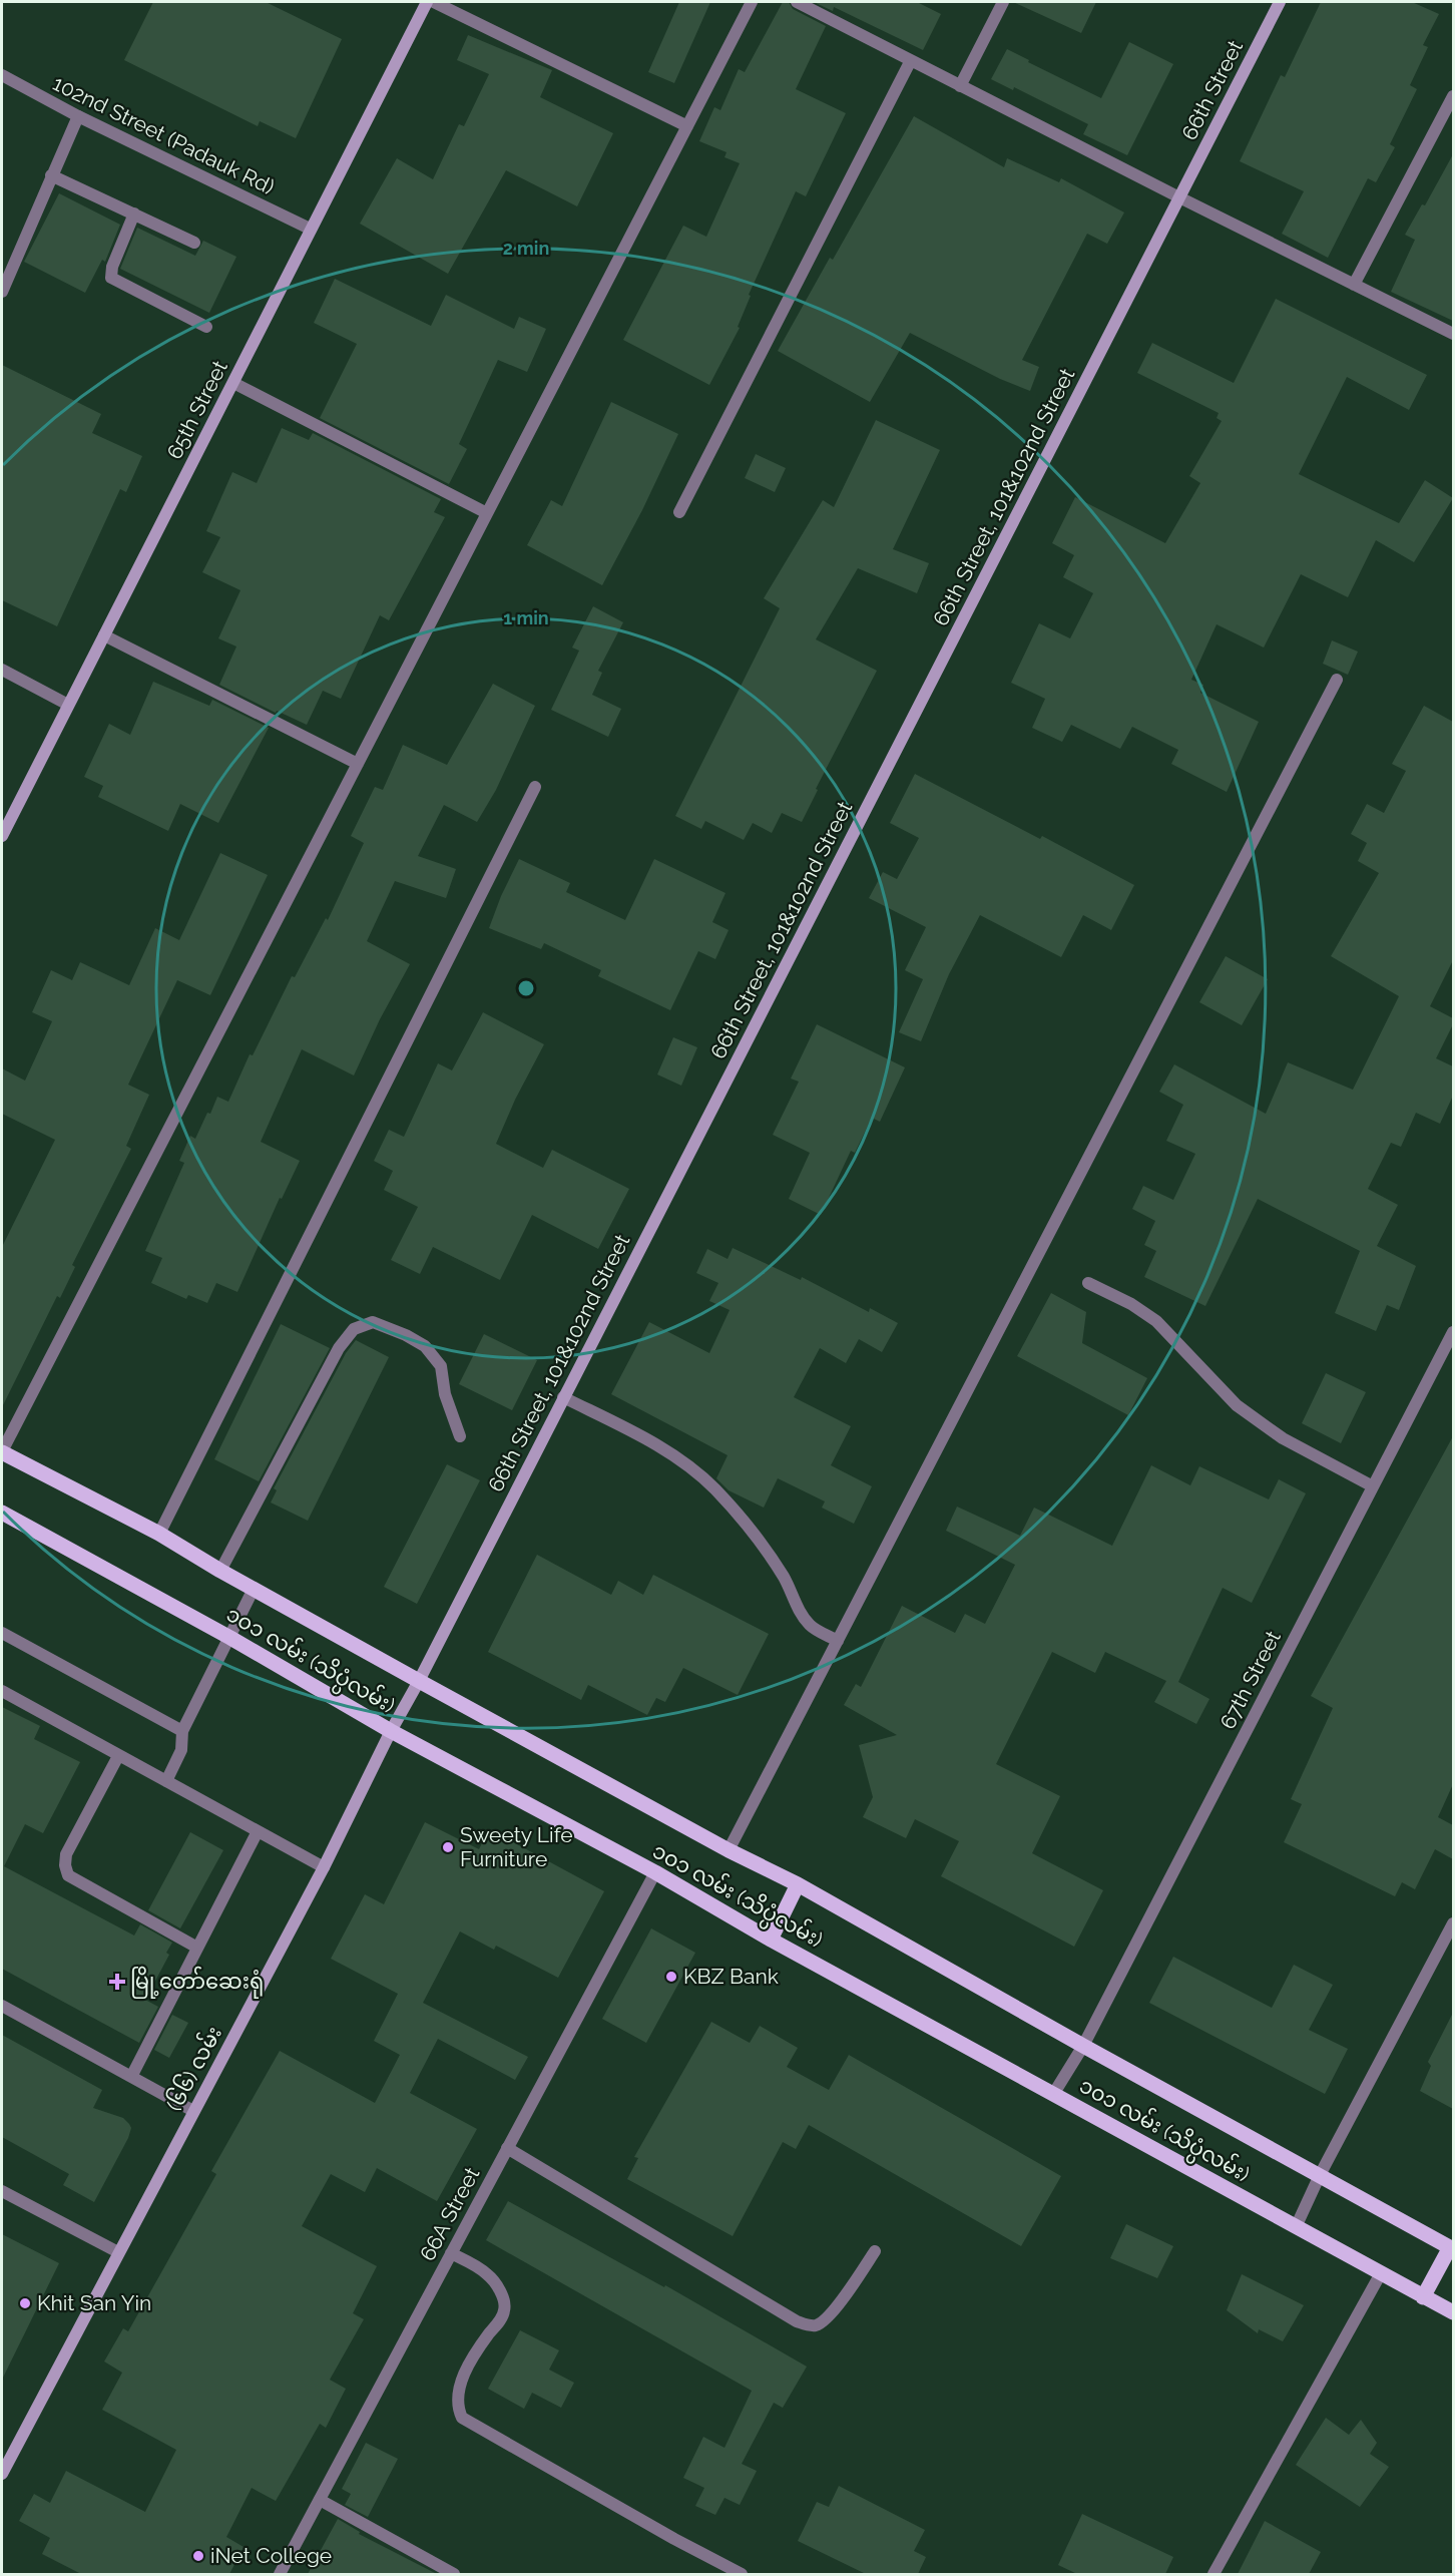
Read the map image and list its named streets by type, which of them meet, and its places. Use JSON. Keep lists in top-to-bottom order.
{
  "streets": {
    "main road": ["၁၀၁ လမ်း (သိပ္ပံလမ်း)"],
    "street": [
      "66th Street",
      "102nd Street (Padauk Rd)",
      "65th Street",
      "66th Street, 101&102nd Street",
      "67th Street",
      "(၆၆) လမ်း",
      "66A Street"
    ]
  },
  "crossings": [
    ["66th Street", "66th Street, 101&102nd Street"],
    ["102nd Street (Padauk Rd)", "65th Street"],
    ["66th Street, 101&102nd Street", "၁၀၁ လမ်း (သိပ္ပံလမ်း)"],
    ["66th Street, 101&102nd Street", "(၆၆) လမ်း"],
    ["၁၀၁ လမ်း (သိပ္ပံလမ်း)", "67th Street"],
    ["၁၀၁ လမ်း (သိပ္ပံလမ်း)", "(၆၆) လမ်း"],
    ["၁၀၁ လမ်း (သိပ္ပံလမ်း)", "66A Street"]
  ],
  "places": {
    "other": [
      "Sweety Life Furniture",
      "KBZ Bank",
      "Khit San Yin",
      "iNet College"
    ],
    "health": ["မြို့တော်ဆေးရုံ"]
  },
  "rings": ["2 min", "1 min"]
}
